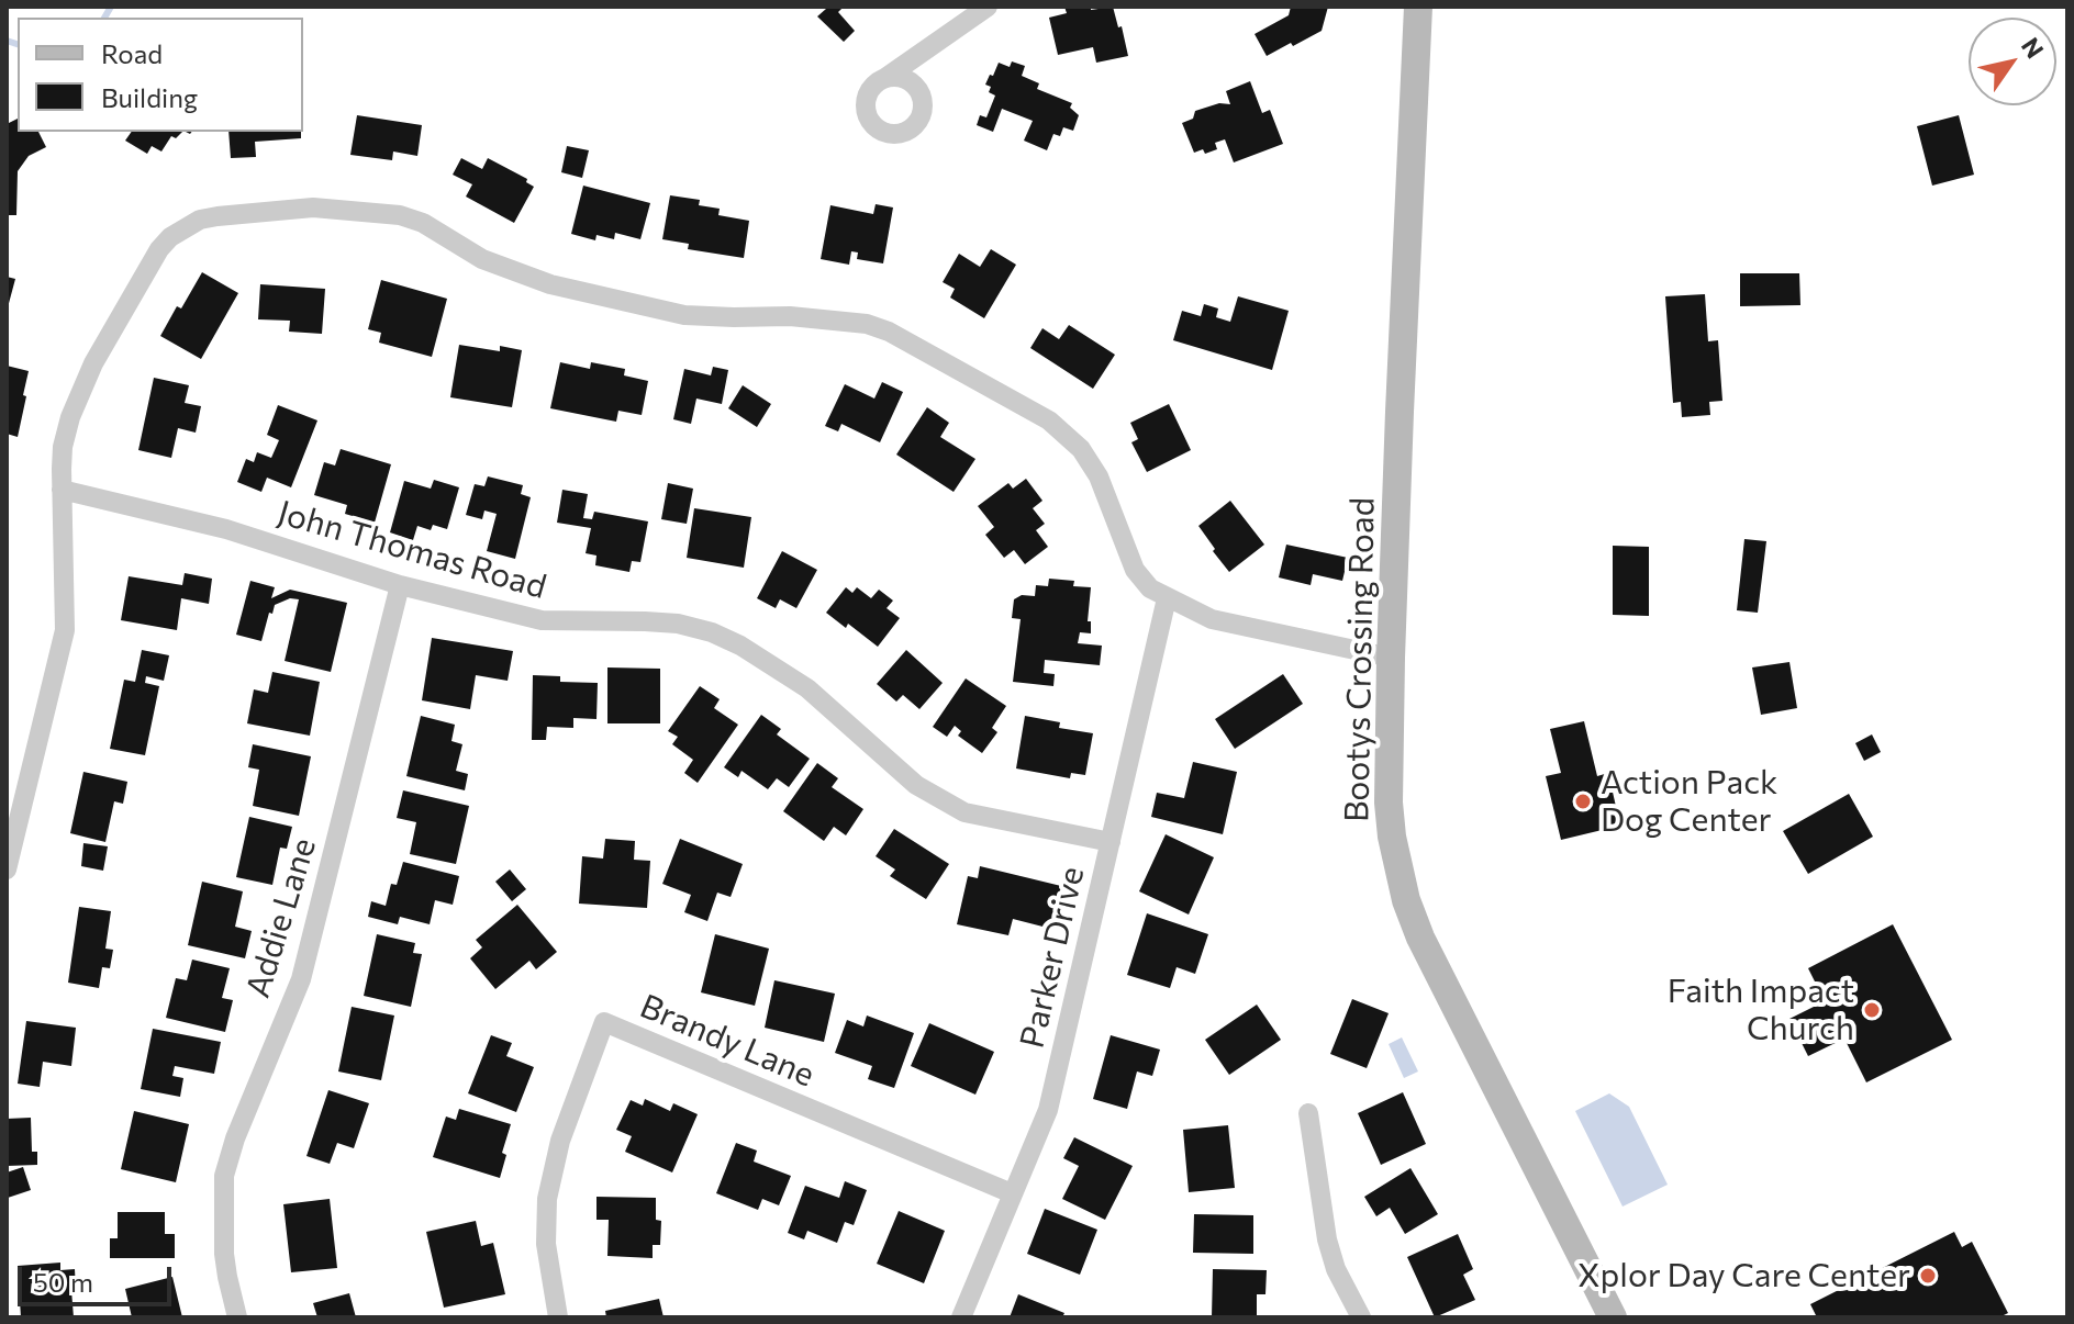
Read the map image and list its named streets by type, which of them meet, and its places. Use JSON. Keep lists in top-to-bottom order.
{
  "streets": {
    "street": [
      "John Thomas Road",
      "Bootys Crossing Road",
      "Addie Lane",
      "Parker Drive",
      "Brandy Lane"
    ]
  },
  "crossings": [
    ["John Thomas Road", "Addie Lane"],
    ["John Thomas Road", "Parker Drive"],
    ["Parker Drive", "Brandy Lane"]
  ],
  "places": ["Action Pack Dog Center", "Faith Impact Church", "Xplor Day Care Center"],
  "legend": ["Road", "Building"],
  "scale_bar": "50 m",
  "north": "top right"
}
